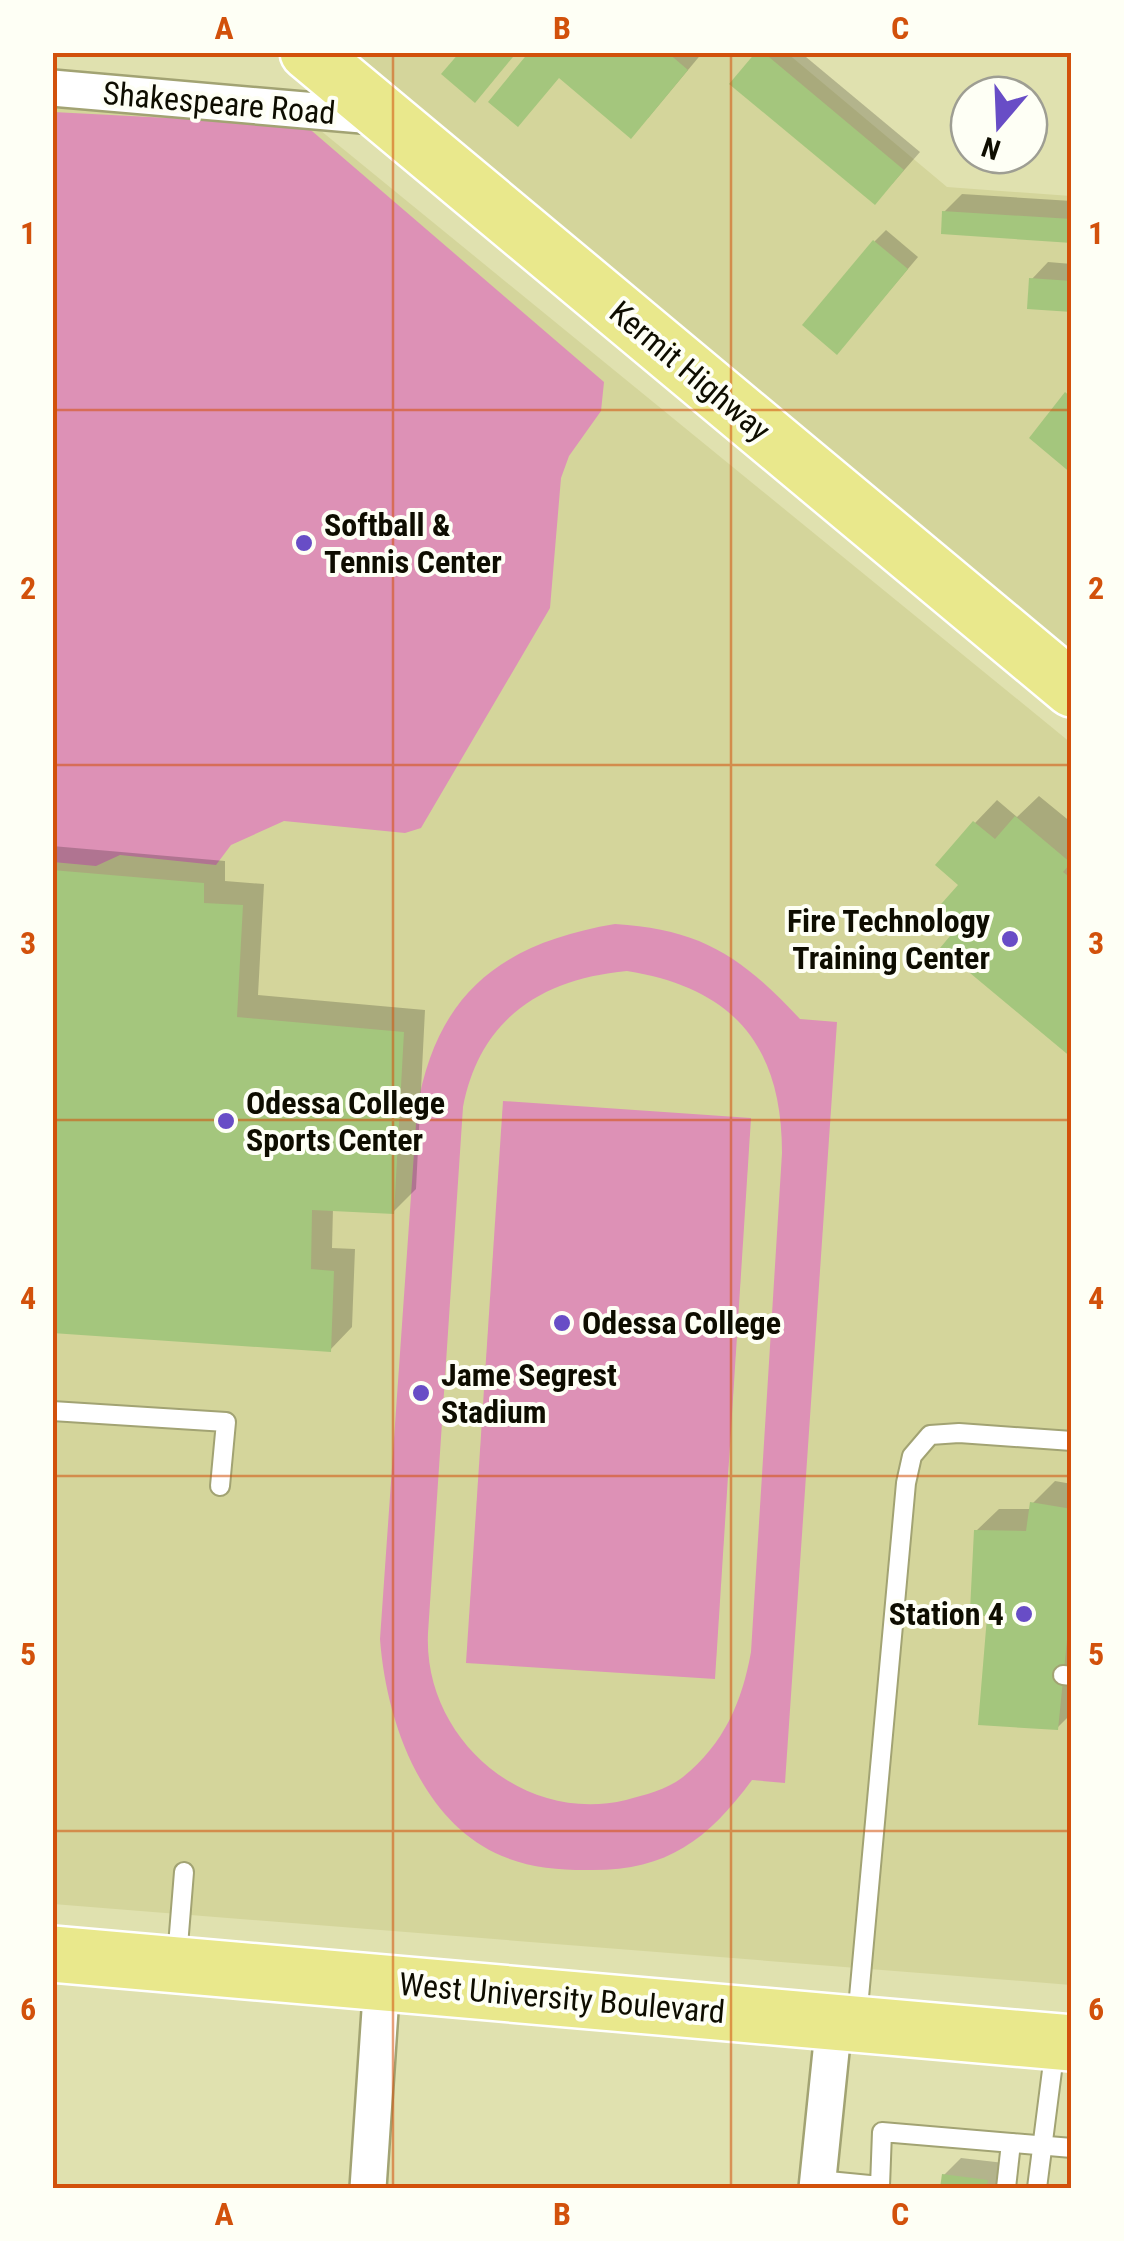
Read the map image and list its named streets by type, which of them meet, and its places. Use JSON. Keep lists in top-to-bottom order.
{
  "streets": {
    "main road": ["Kermit Highway", "West University Boulevard"],
    "street": ["Shakespeare Road"]
  },
  "crossings": [
    ["Shakespeare Road", "Kermit Highway"]
  ],
  "places": [
    "Softball & Tennis Center",
    "Fire Technology Training Center",
    "Odessa College Sports Center",
    "Odessa College",
    "Jame Segrest Stadium",
    "Station 4"
  ],
  "north": "bottom",
  "grid": {
    "columns": ["A", "B", "C"],
    "rows": [
      "1",
      "2",
      "3",
      "4",
      "5",
      "6"
    ]
  }
}
